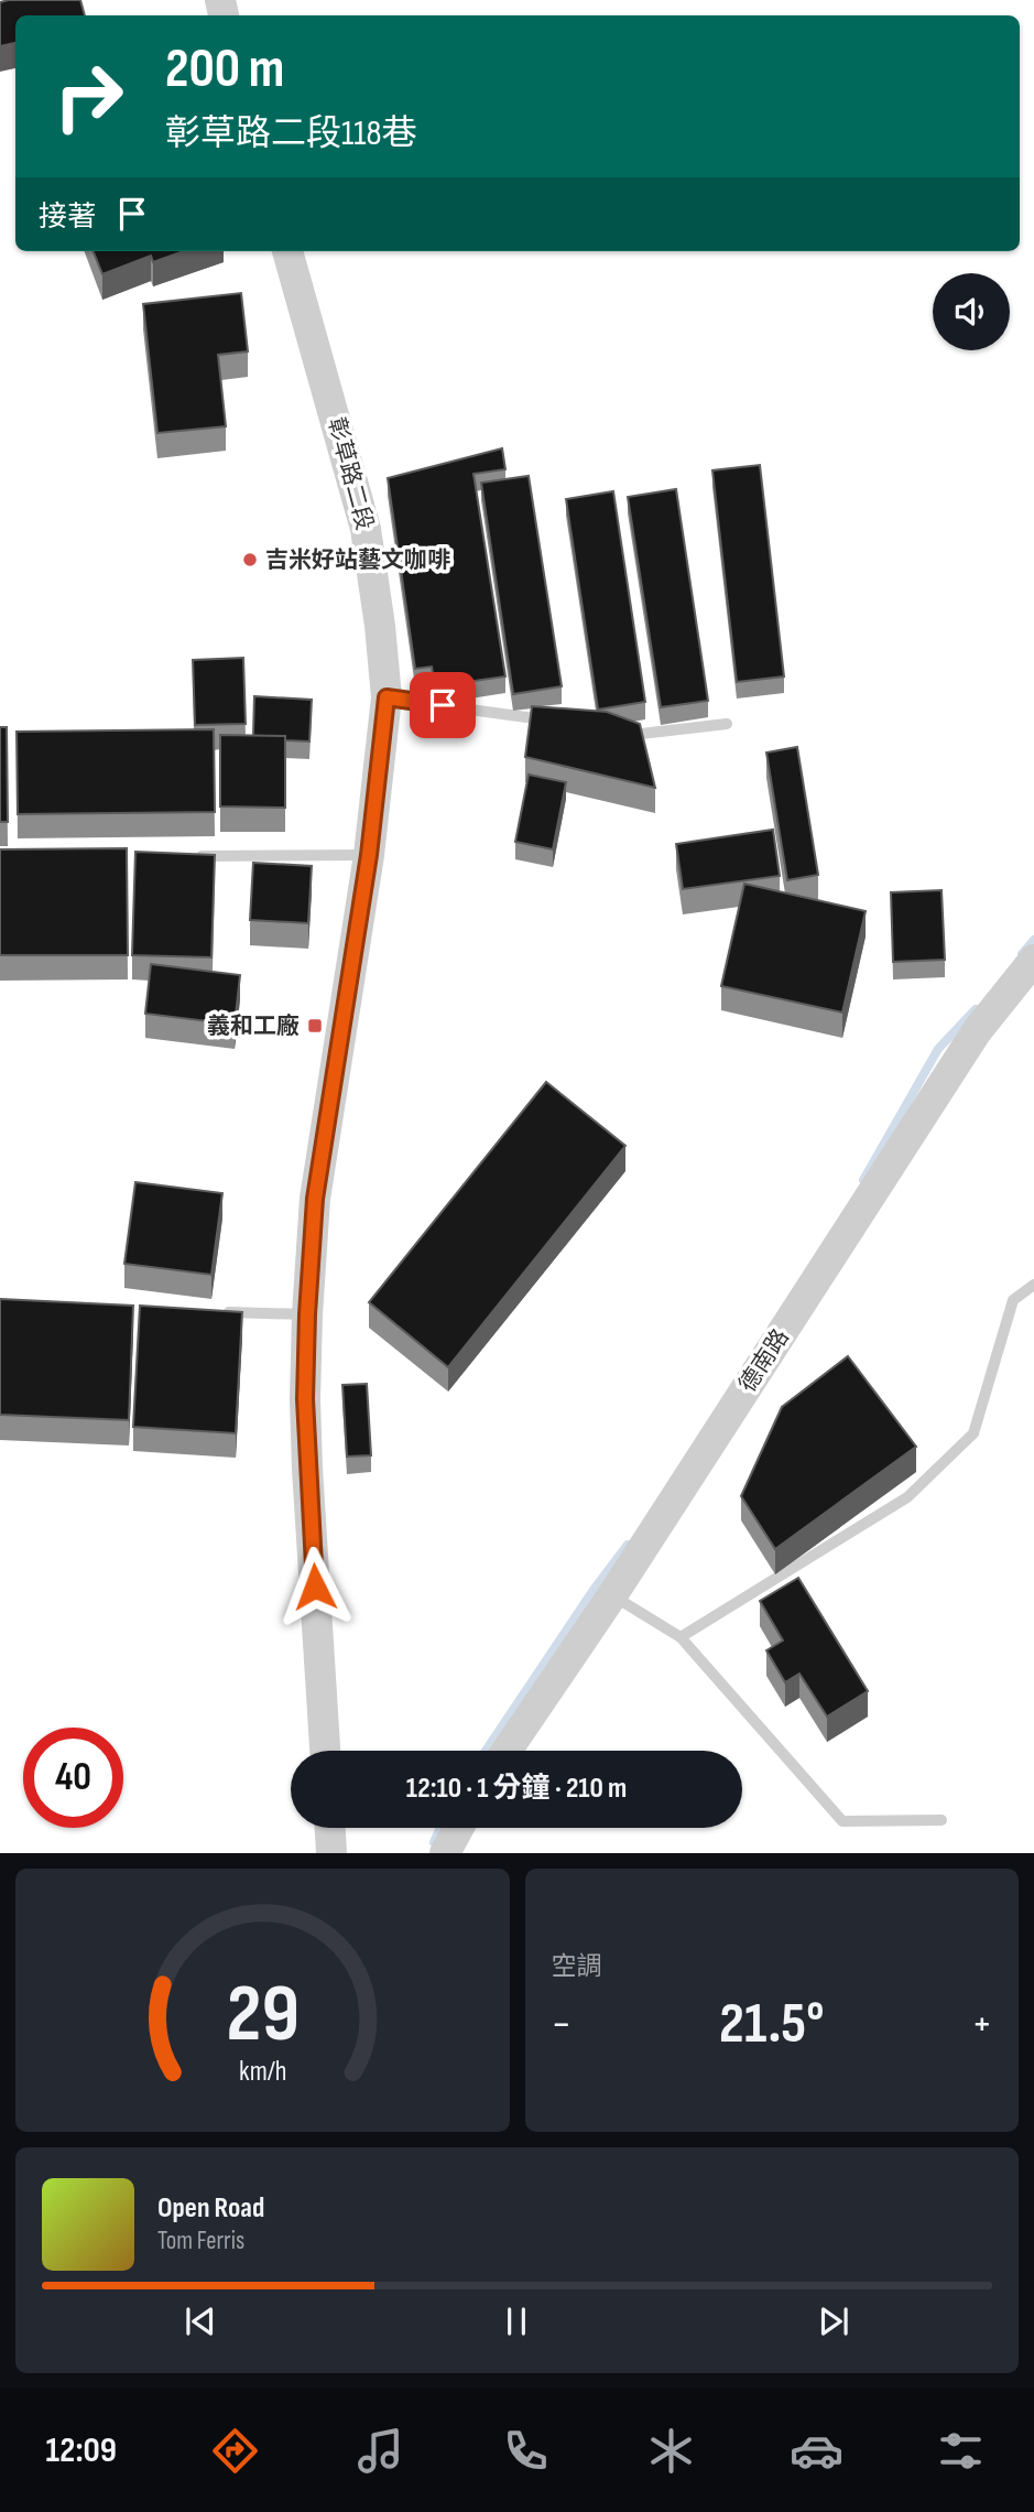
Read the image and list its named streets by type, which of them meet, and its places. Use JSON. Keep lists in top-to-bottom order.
{
  "streets": {
    "street": ["彰草路二段", "德南路"]
  },
  "places": {
    "other": ["吉米好站藝文咖啡"],
    "transit": ["義和工廠"]
  },
  "page": {
    "turn": ["200 m", "彰草路二段118巷"],
    "then": "接著",
    "limit": "40",
    "trip": "12:10 · 1 分鐘 · 210 m",
    "tile": "空調",
    "heat": ["−", "21.5°", "+"],
    "song": ["Open Road", "Tom Ferris"],
    "tabs": "12:09",
    "gauge": ["29", "km/h"]
  }
}
